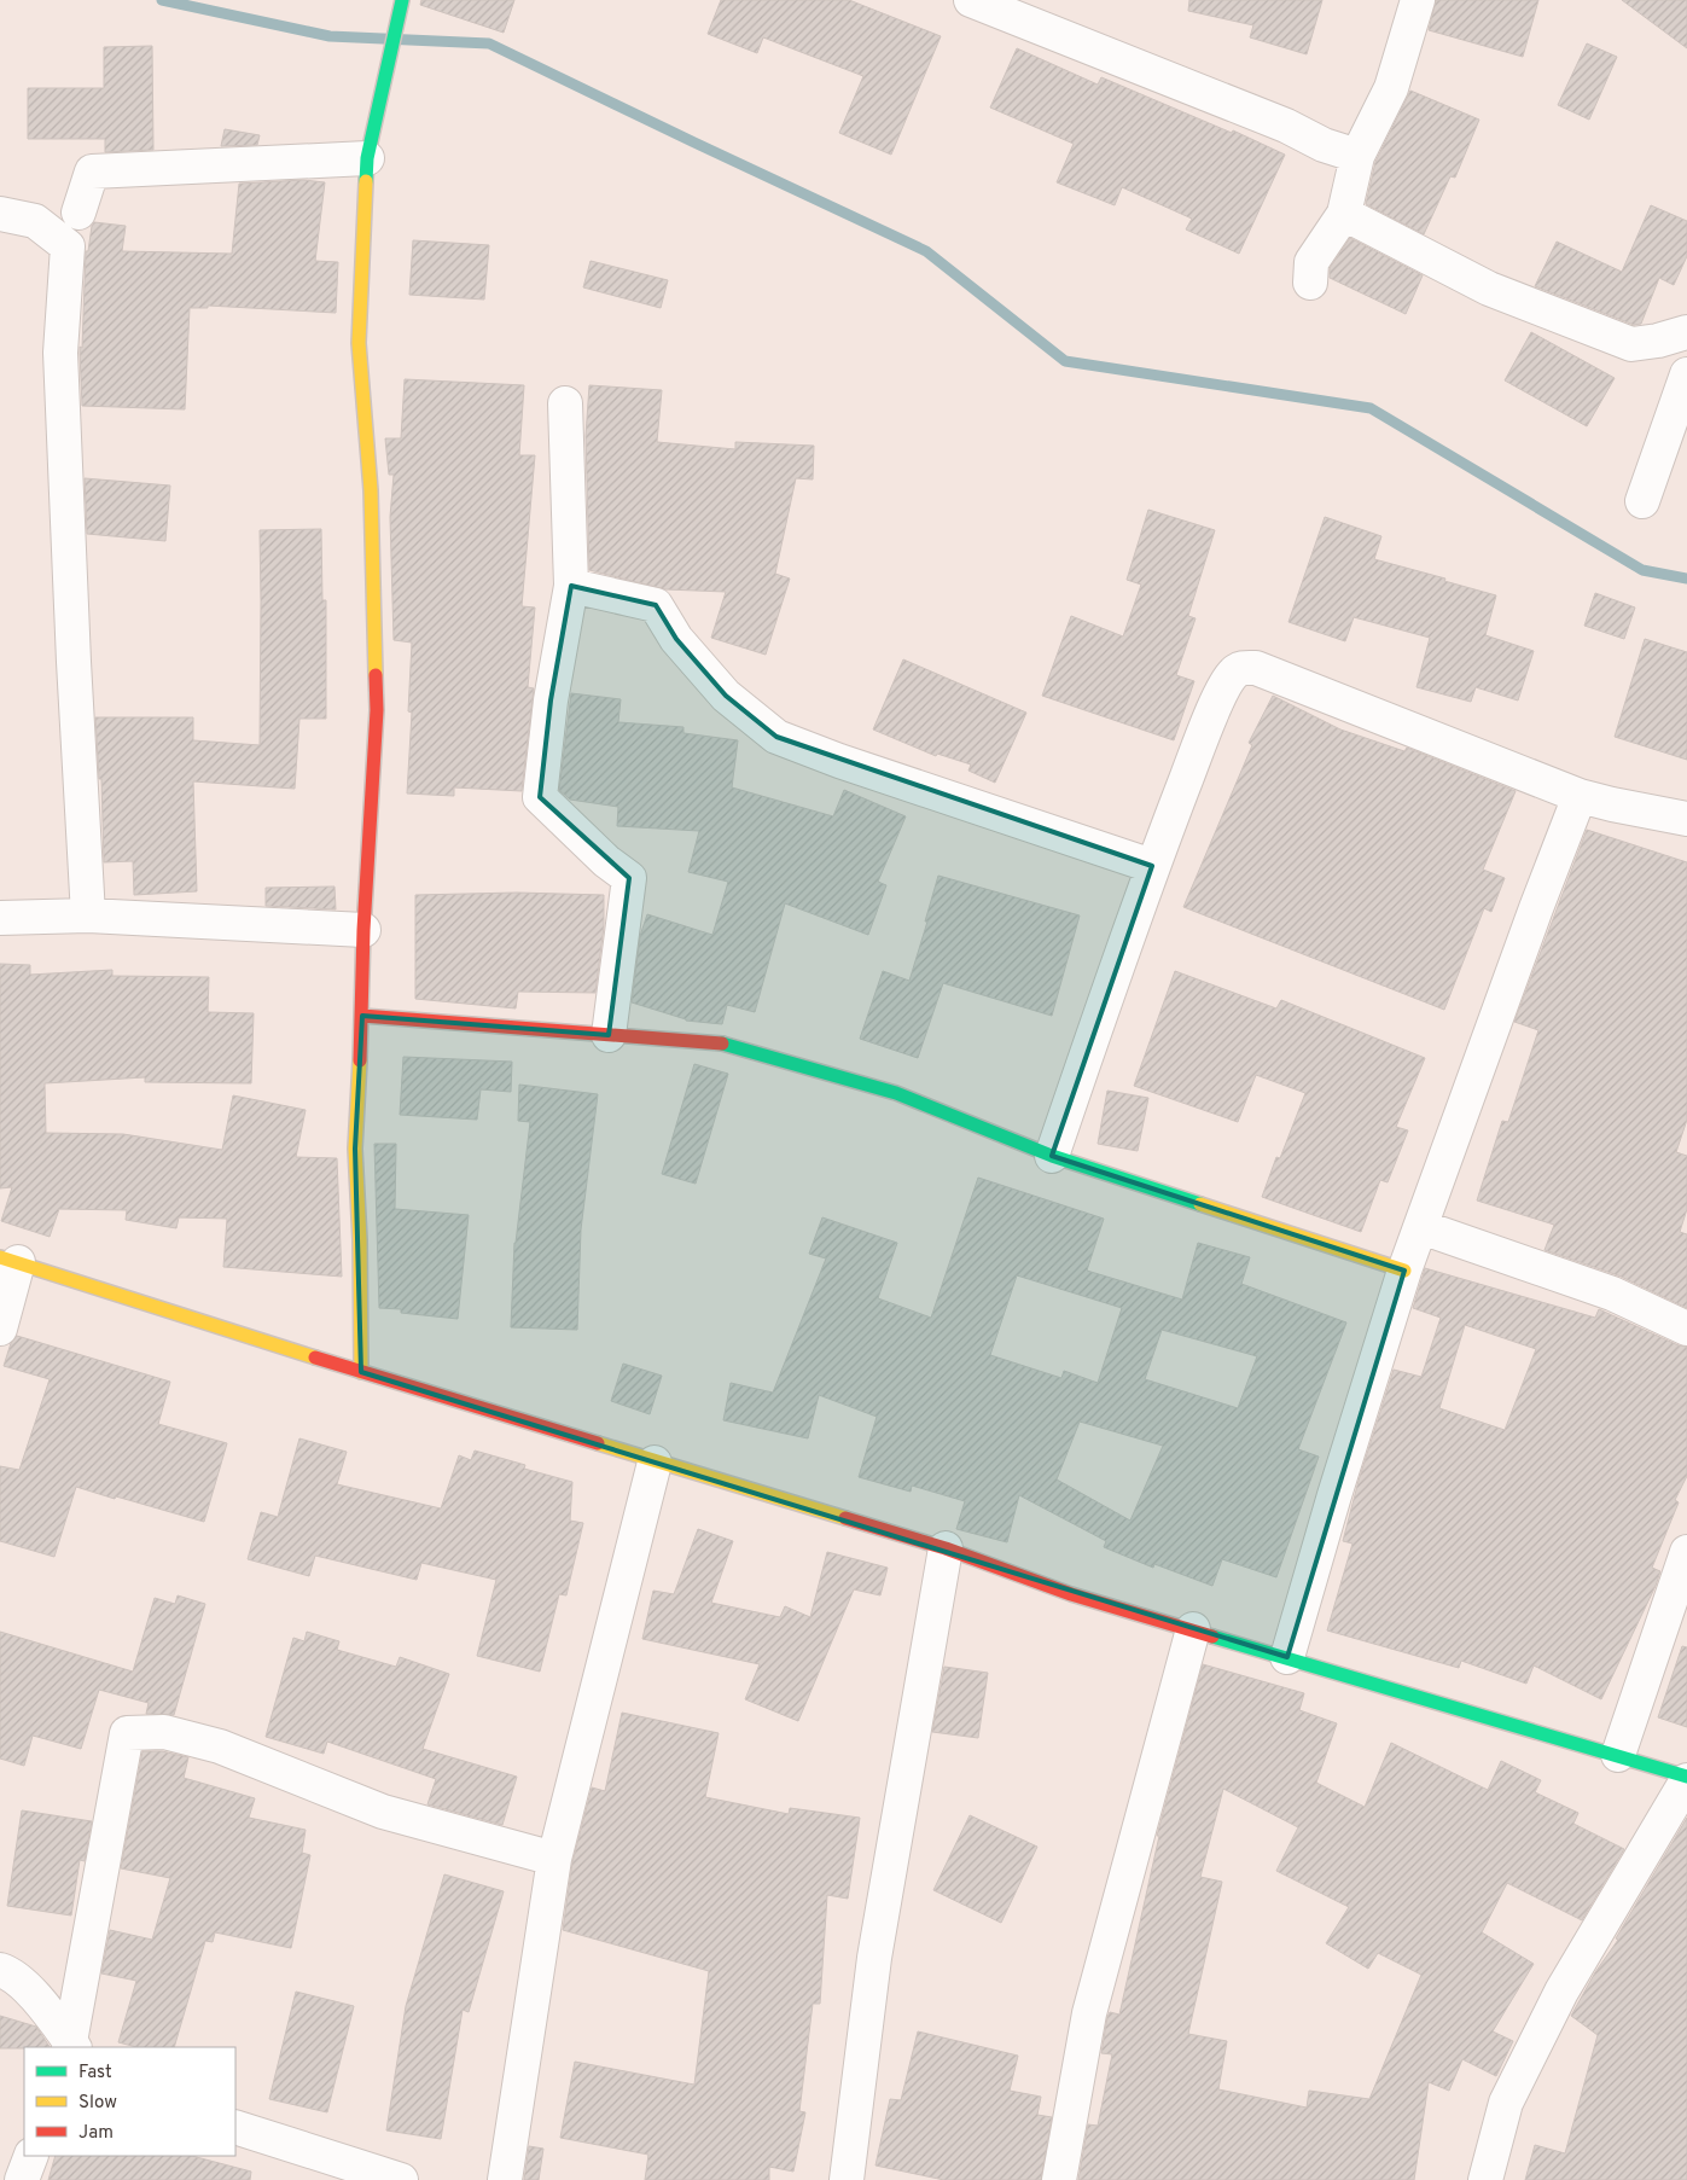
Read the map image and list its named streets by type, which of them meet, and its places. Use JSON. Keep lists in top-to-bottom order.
{
  "legend": ["Fast", "Slow", "Jam"]
}
